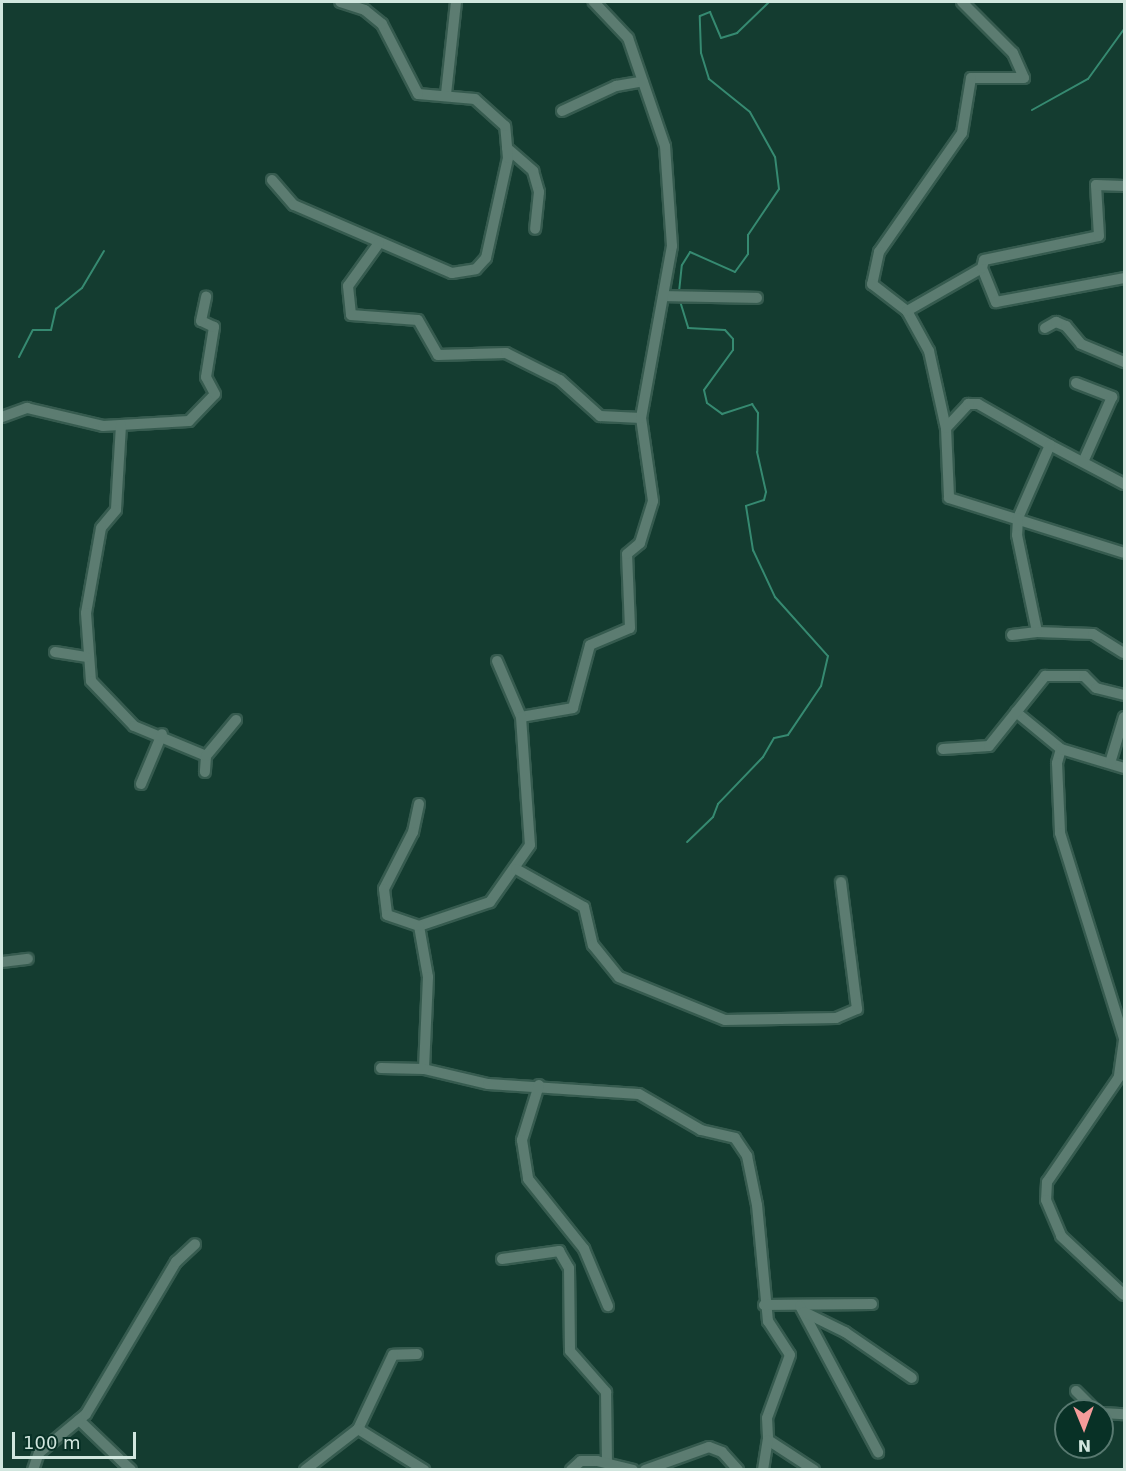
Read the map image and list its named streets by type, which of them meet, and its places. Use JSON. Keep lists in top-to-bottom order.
{
  "scale_bar": "100 m",
  "north": "bottom"
}
